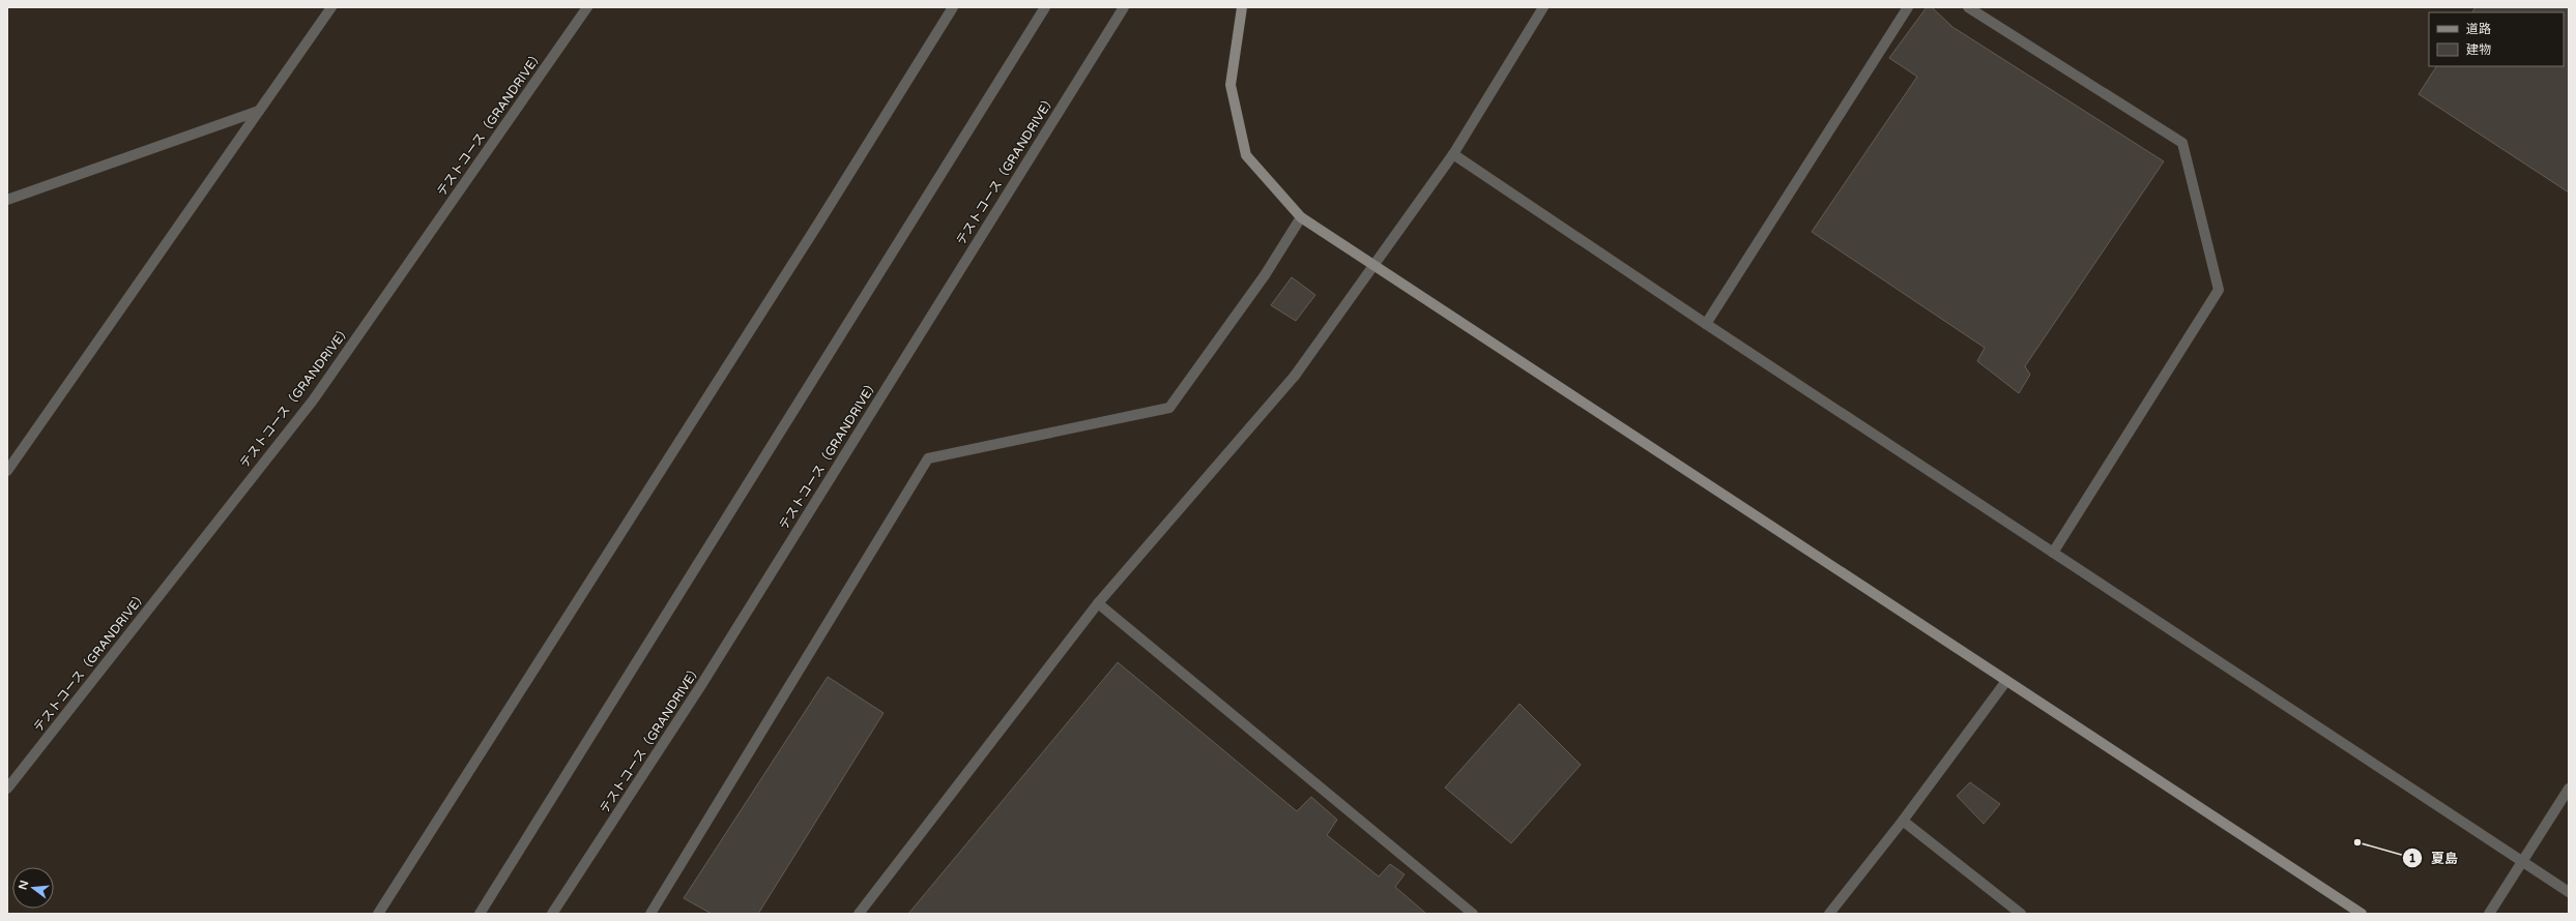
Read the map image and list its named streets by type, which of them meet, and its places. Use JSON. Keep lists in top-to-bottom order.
{
  "streets": {
    "street": ["テストコース（GRANDRIVE）"]
  },
  "places": ["夏島"],
  "legend": ["道路", "建物"],
  "north": "left"
}
